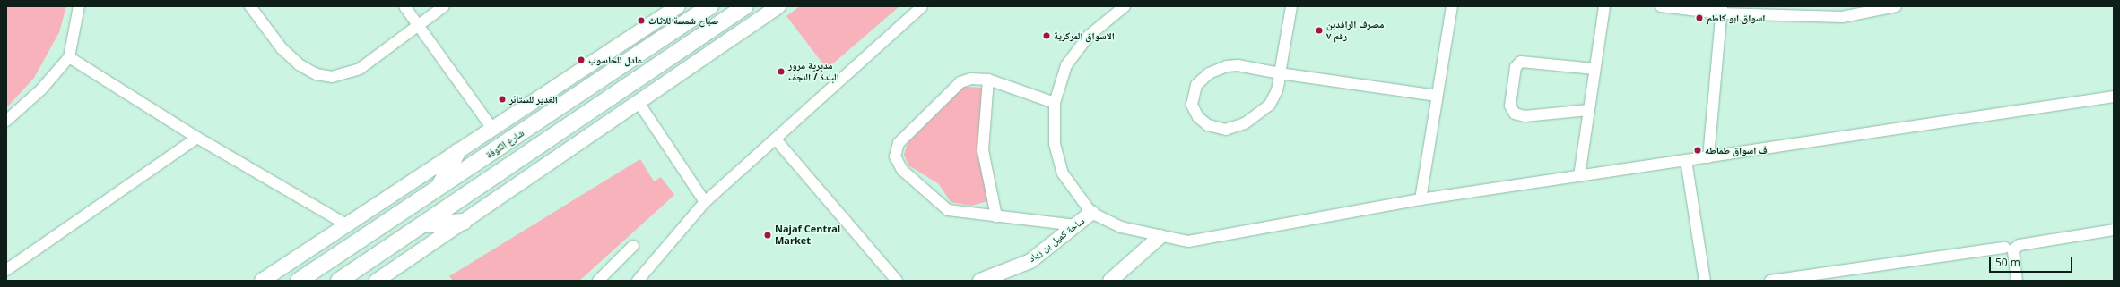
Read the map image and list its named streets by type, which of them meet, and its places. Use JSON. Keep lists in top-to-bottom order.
{
  "streets": {
    "highway": ["شارع الكوفة"],
    "main road": ["ساحة كميل بن زياد"]
  },
  "places": [
    "اسواق ابو كاظم",
    "صباح شمسة للاثاث",
    "مصرف الرافدين رقم ٧",
    "الاسواق المركزية",
    "عادل للحاسوب",
    "مديرية مرور البلدة / النجف",
    "الغدير للستائر",
    "ف اسواق طماطه",
    "Najaf Central Market"
  ],
  "scale_bar": "50 m"
}
